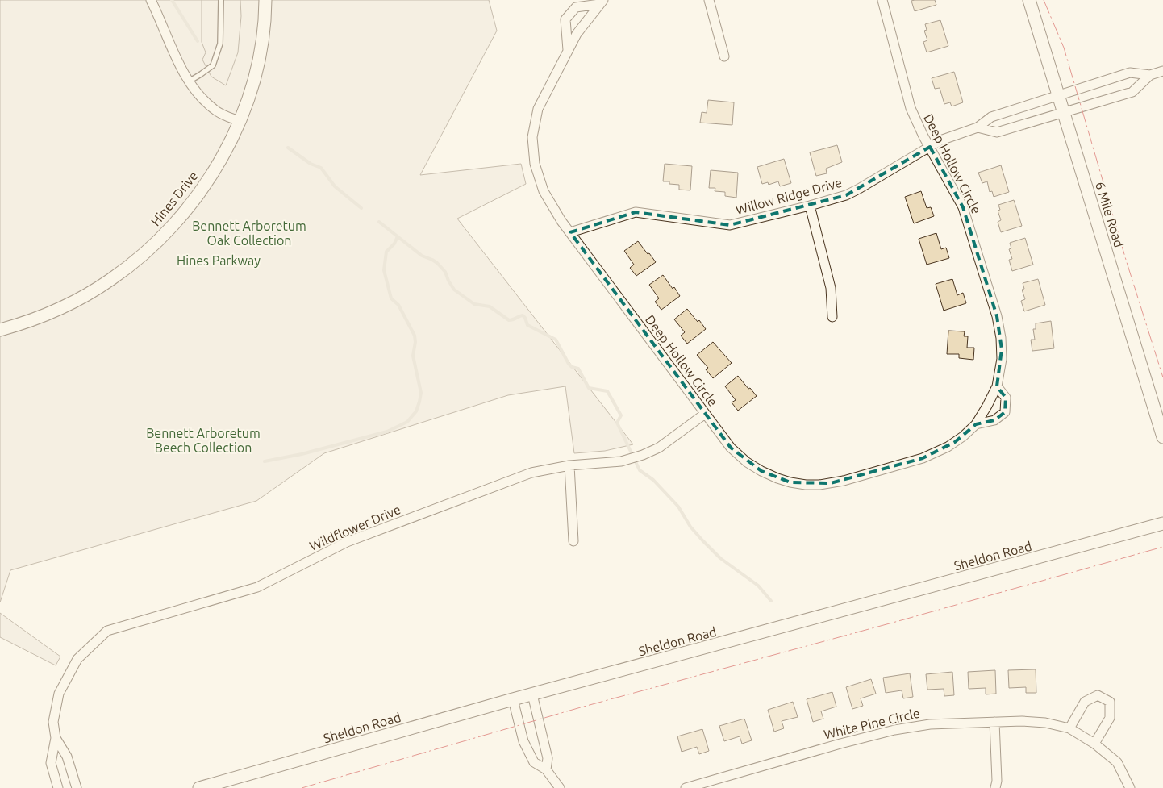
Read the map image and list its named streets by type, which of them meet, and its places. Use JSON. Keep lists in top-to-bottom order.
{
  "streets": {
    "main road": ["Hines Drive", "6 Mile Road", "Sheldon Road"],
    "street": [
      "Deep Hollow Circle",
      "Willow Ridge Drive",
      "Wildflower Drive",
      "White Pine Circle"
    ]
  },
  "crossings": [
    ["Deep Hollow Circle", "Willow Ridge Drive"],
    ["Deep Hollow Circle", "Wildflower Drive"],
    ["Willow Ridge Drive", "6 Mile Road"]
  ],
  "parks": ["Bennett Arboretum Oak Collection", "Hines Parkway", "Bennett Arboretum Beech Collection"]
}
